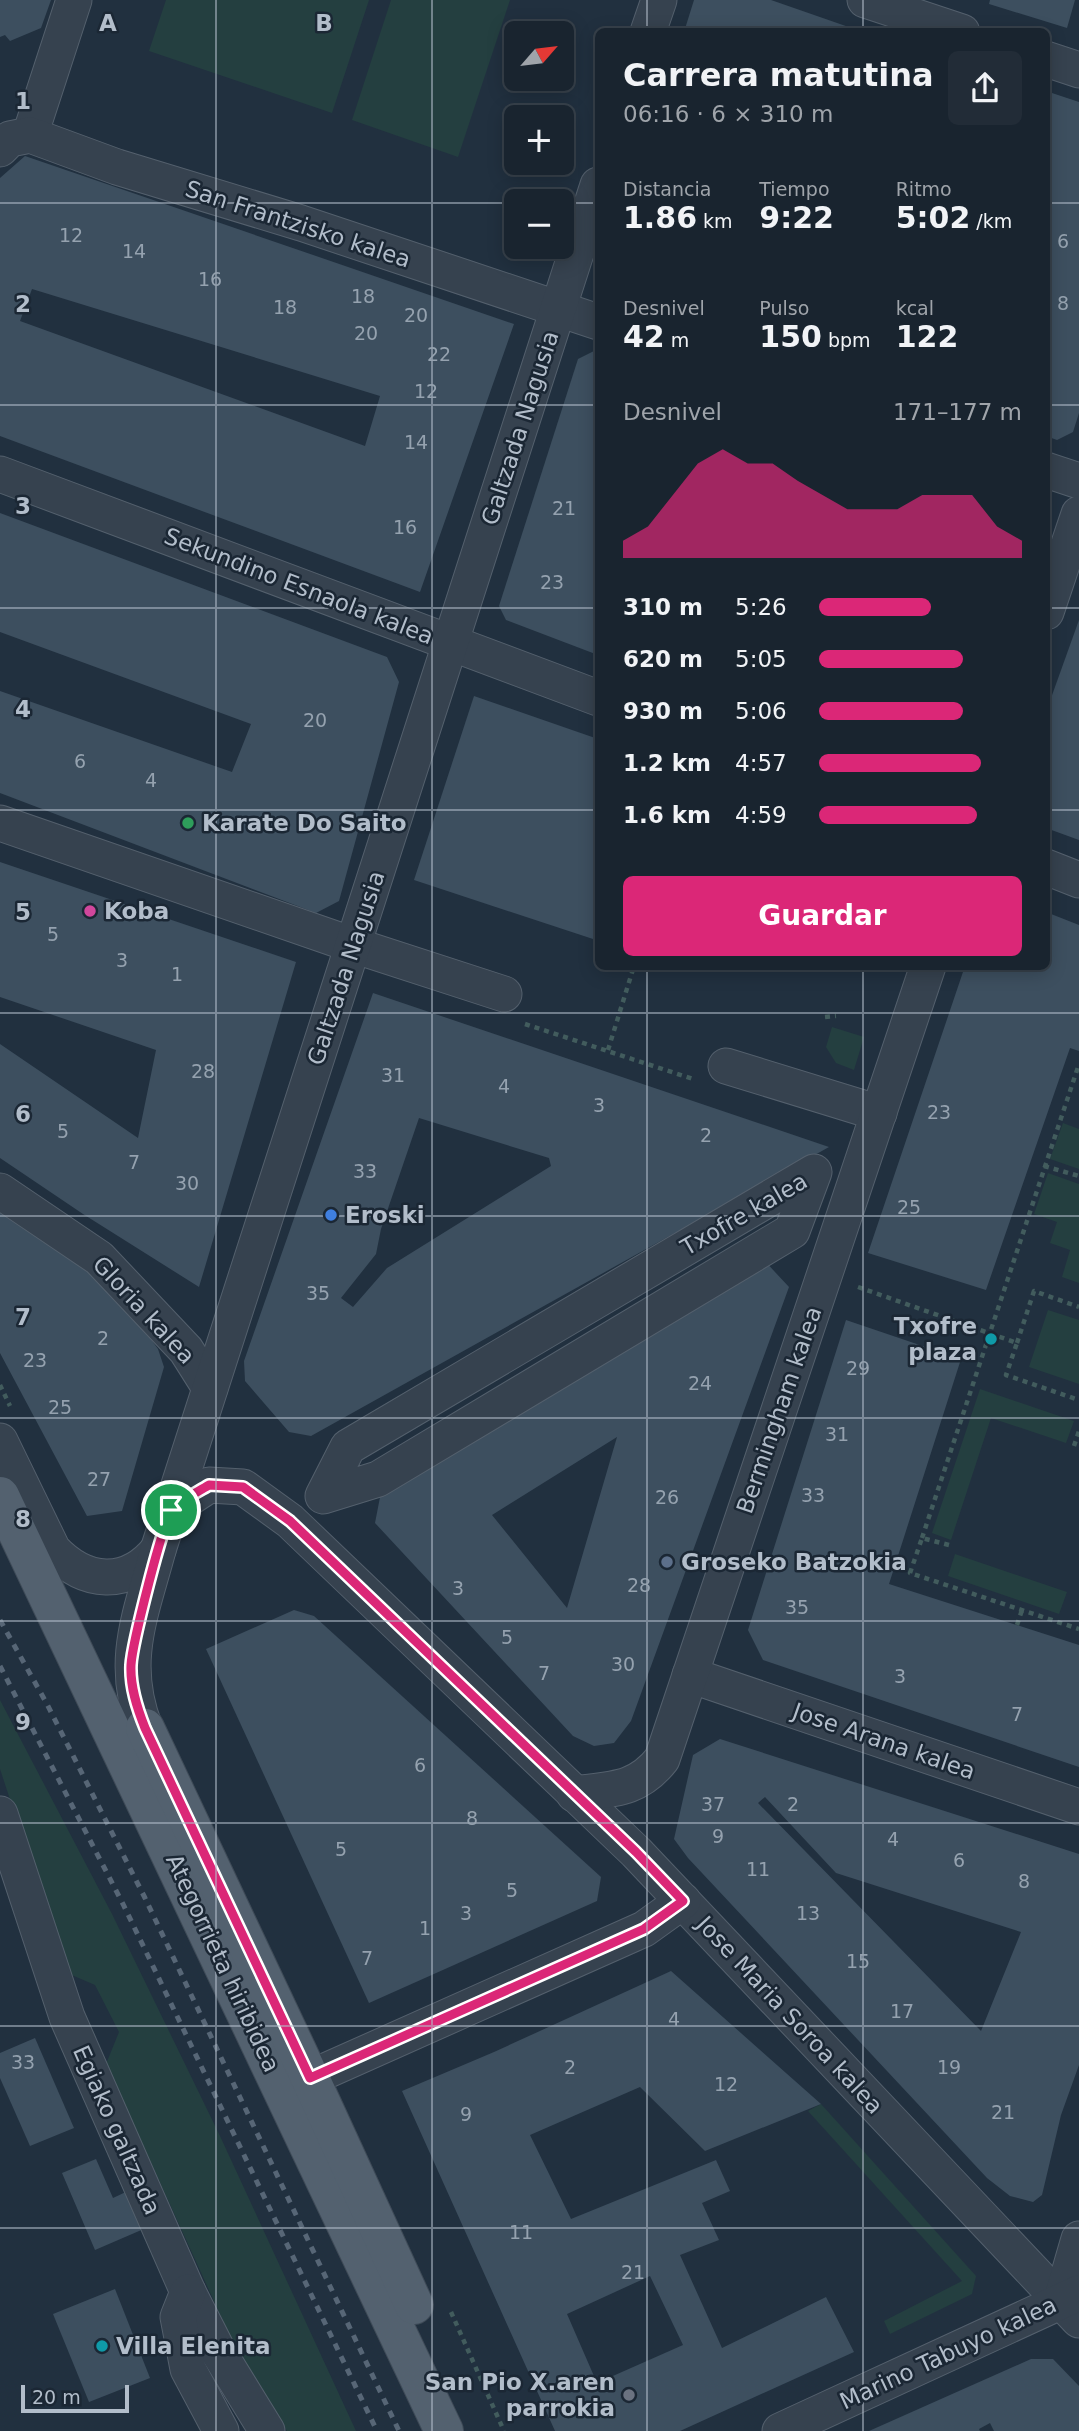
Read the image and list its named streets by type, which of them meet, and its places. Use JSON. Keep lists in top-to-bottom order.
{
  "streets": {
    "main road": ["Ategorrieta hiribidea"],
    "street": [
      "San Frantzisko kalea",
      "Galtzada Nagusia",
      "Sekundino Esnaola kalea",
      "Txofre kalea",
      "Gloria kalea",
      "Bermingham kalea",
      "Jose Arana kalea",
      "Jose Maria Soroa kalea",
      "Egiako galtzada",
      "Marino Tabuyo kalea"
    ]
  },
  "crossings": [
    ["San Frantzisko kalea", "Galtzada Nagusia"],
    ["Galtzada Nagusia", "Sekundino Esnaola kalea"],
    ["Galtzada Nagusia", "Gloria kalea"],
    ["Galtzada Nagusia", "Ategorrieta hiribidea"],
    ["Galtzada Nagusia", "Jose Maria Soroa kalea"],
    ["Bermingham kalea", "Jose Arana kalea"],
    ["Bermingham kalea", "Jose Maria Soroa kalea"],
    ["Jose Maria Soroa kalea", "Marino Tabuyo kalea"]
  ],
  "places": [
    "Karate Do Saito",
    "Koba",
    "Eroski",
    "Txofre plaza",
    "Groseko Batzokia",
    "Villa Elenita",
    "San Pio X.aren parrokia"
  ],
  "house_numbers": [
    "12",
    "6",
    "14",
    "16",
    "18",
    "8",
    "18",
    "20",
    "20",
    "22",
    "12",
    "14",
    "21",
    "16",
    "23",
    "20",
    "6",
    "4",
    "5",
    "3",
    "1",
    "28",
    "31",
    "4",
    "3",
    "23",
    "5",
    "2",
    "7",
    "33",
    "30",
    "25",
    "35",
    "2",
    "23",
    "29",
    "24",
    "25",
    "31",
    "27",
    "33",
    "26",
    "28",
    "3",
    "35",
    "5",
    "30",
    "7",
    "3",
    "7",
    "6",
    "37",
    "2",
    "8",
    "9",
    "4",
    "5",
    "6",
    "11",
    "8",
    "5",
    "3",
    "13",
    "1",
    "7",
    "15",
    "17",
    "4",
    "33",
    "2",
    "19",
    "12",
    "21",
    "9",
    "11",
    "21"
  ],
  "scale_bar": "20 m",
  "north": "top right",
  "page": {
    "map_buttons": ["+", "−"],
    "heading": ["Carrera matutina", "06:16 · 6 × 310 m"],
    "stats": [
      ["Distancia", "1.86 km"],
      ["Tiempo", "9:22"],
      ["Ritmo", "5:02 /km"],
      ["Desnivel", "42 m"],
      ["Pulso", "150 bpm"],
      ["kcal", "122"]
    ],
    "chart": ["Desnivel", "171–177 m"],
    "list": [
      {
        "name": "310 m",
        "note": "5:26"
      },
      {
        "name": "620 m",
        "note": "5:05"
      },
      {
        "name": "930 m",
        "note": "5:06"
      },
      {
        "name": "1.2 km",
        "note": "4:57"
      },
      {
        "name": "1.6 km",
        "note": "4:59"
      }
    ],
    "buttons": "Guardar",
    "scale": "20 m"
  },
  "grid": {
    "columns": ["A", "B"],
    "rows": [
      "1",
      "2",
      "3",
      "4",
      "5",
      "6",
      "7",
      "8",
      "9"
    ]
  }
}
